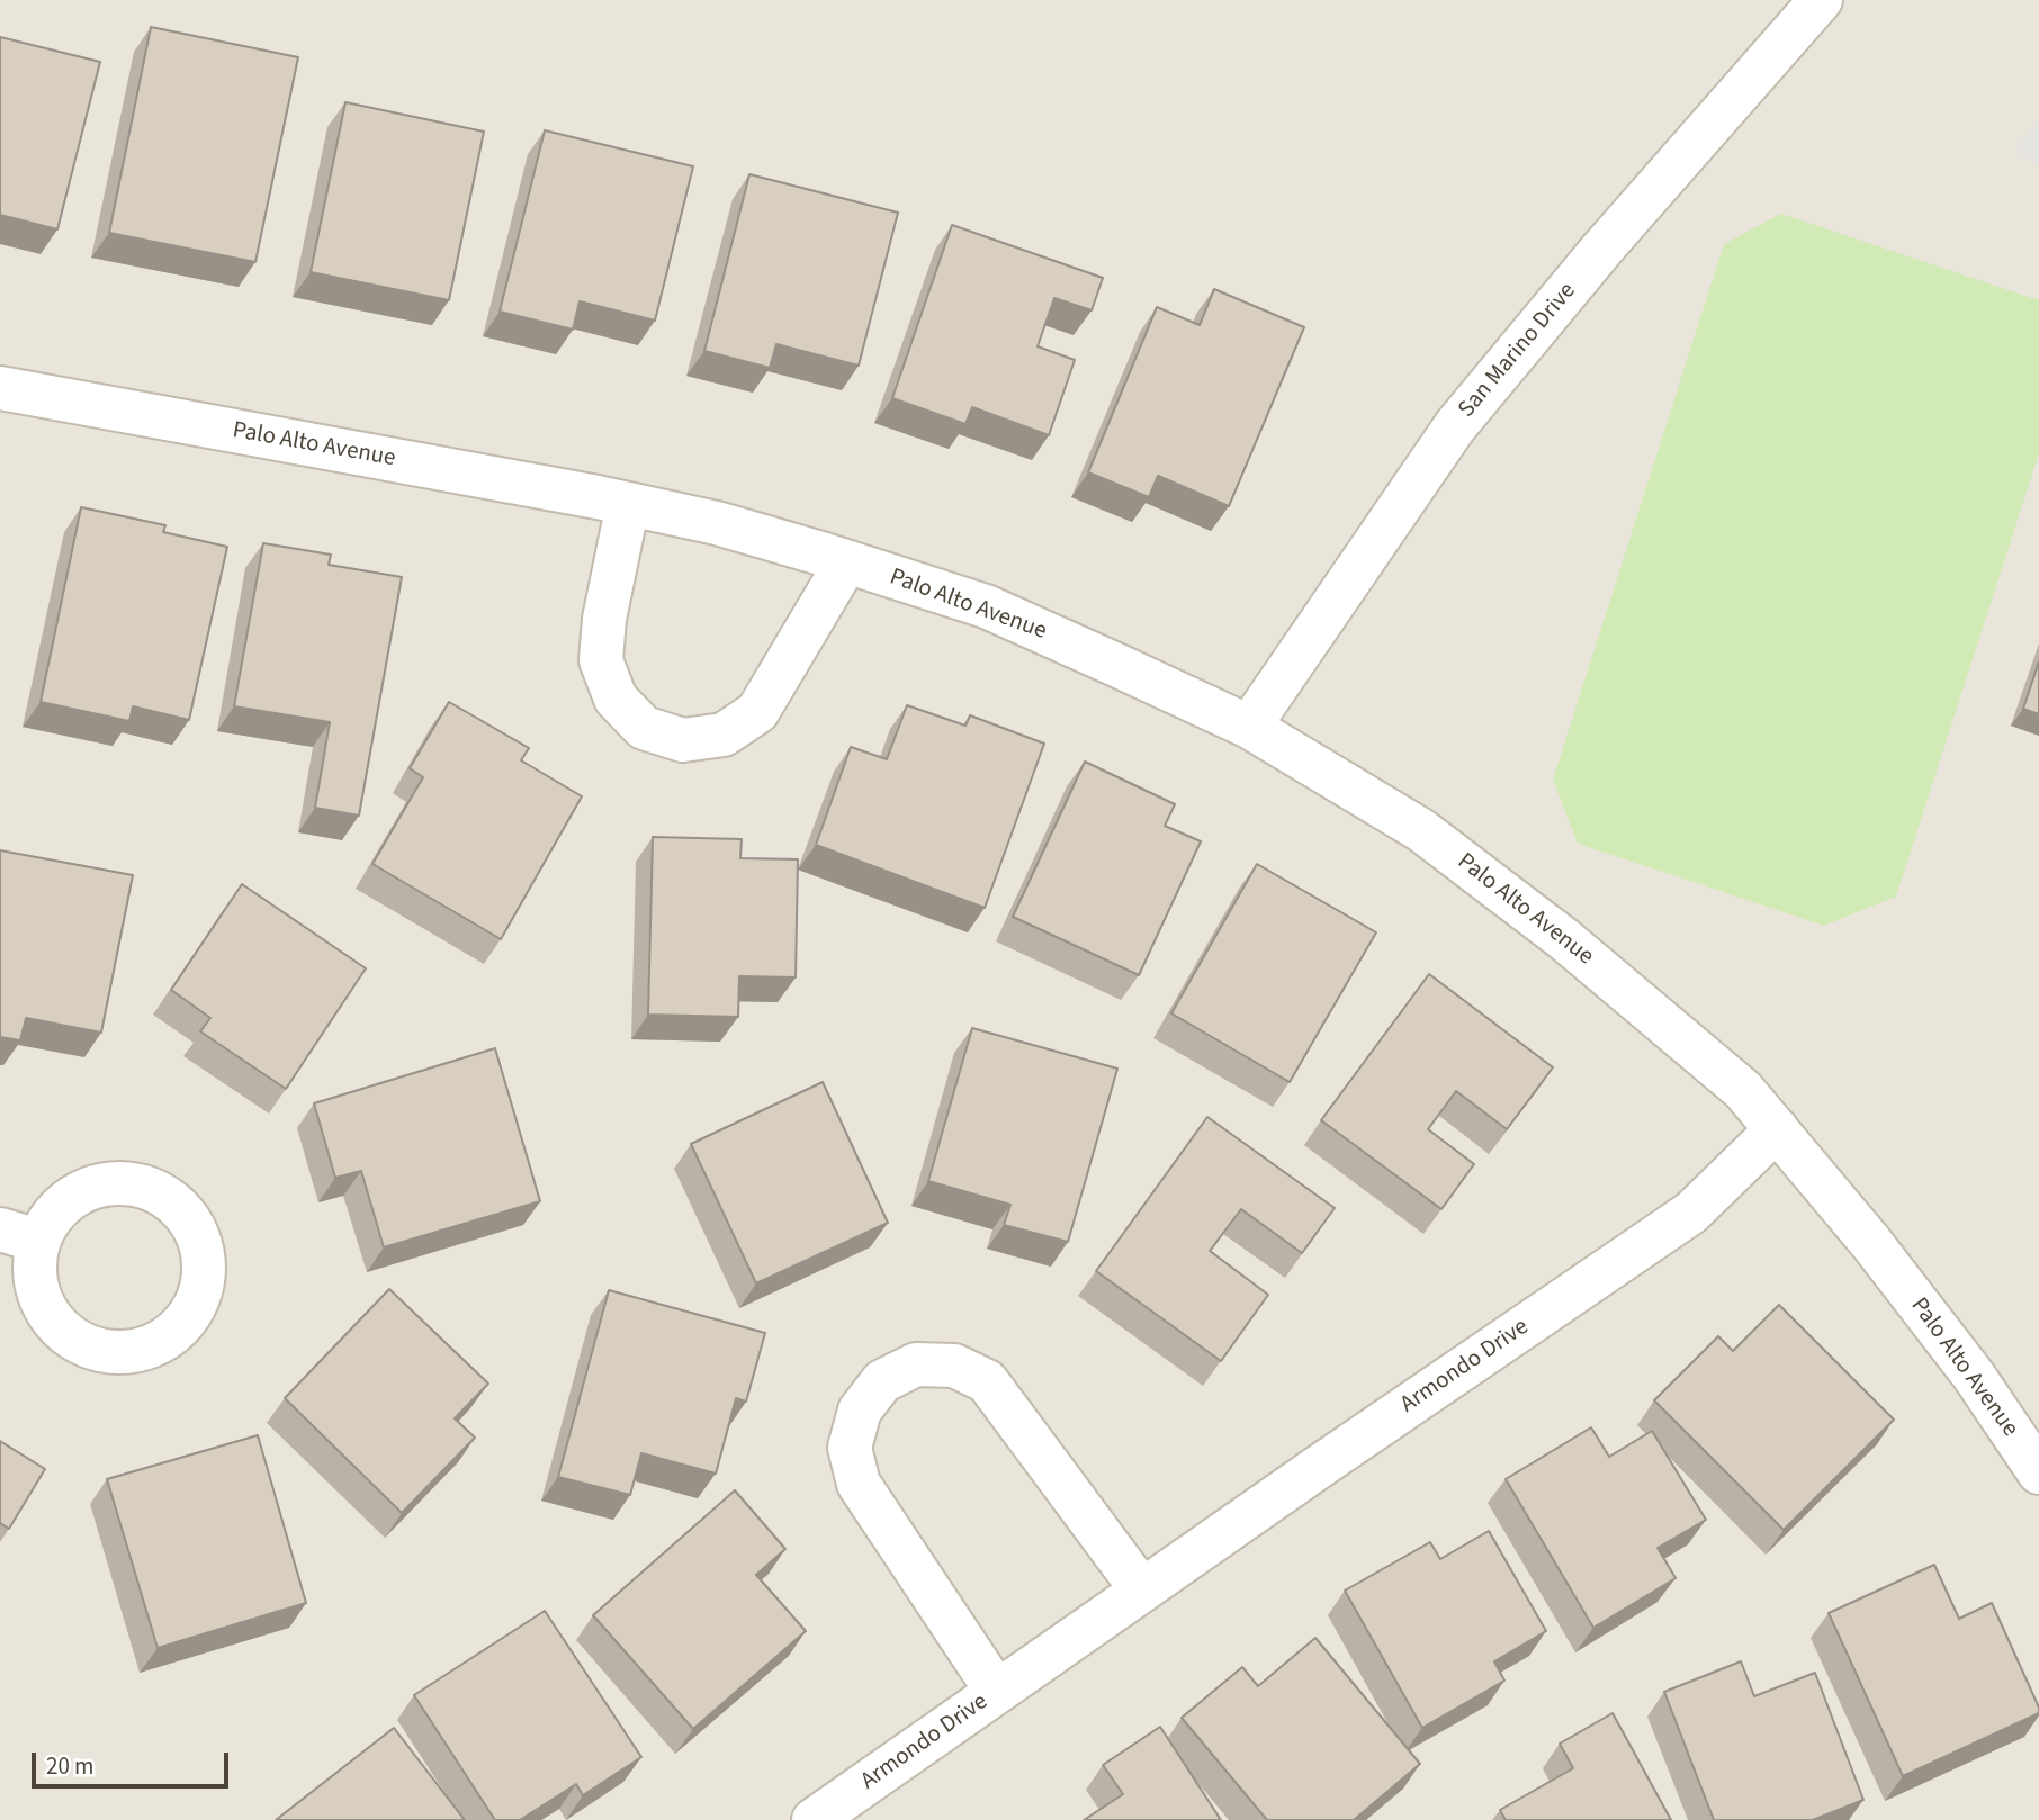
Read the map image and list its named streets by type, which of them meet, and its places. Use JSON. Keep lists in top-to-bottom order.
{
  "streets": {
    "street": ["San Marino Drive", "Palo Alto Avenue", "Armondo Drive"]
  },
  "crossings": [
    ["San Marino Drive", "Palo Alto Avenue"],
    ["Palo Alto Avenue", "Armondo Drive"]
  ],
  "scale_bar": "20 m"
}
